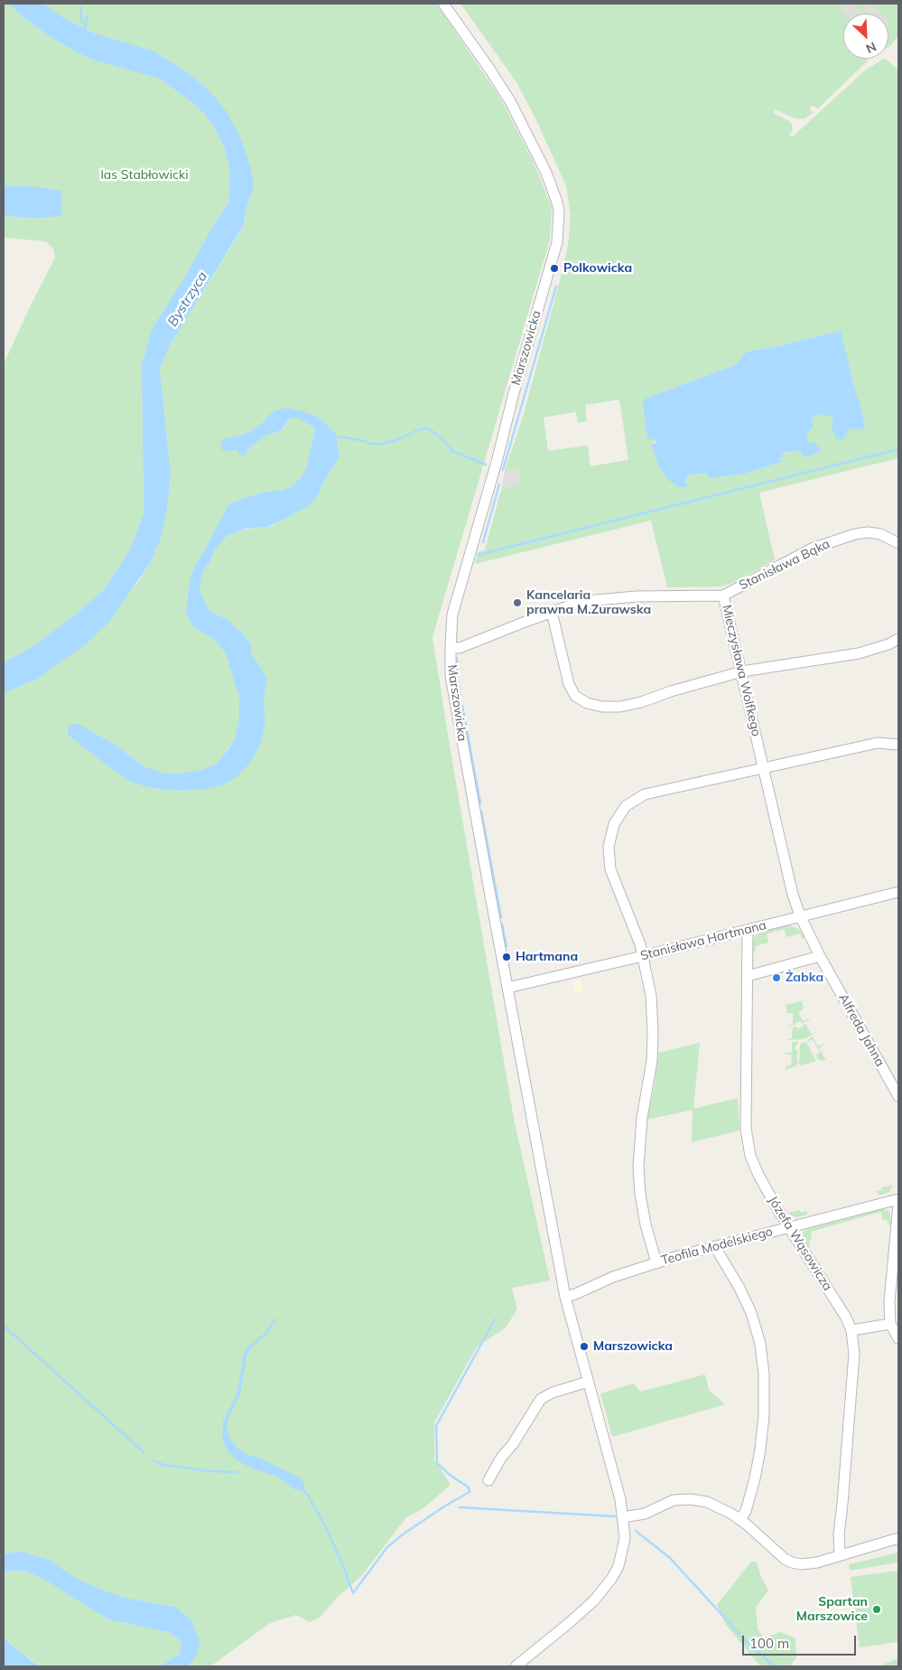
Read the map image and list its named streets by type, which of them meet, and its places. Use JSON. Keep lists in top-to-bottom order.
{
  "streets": {
    "street": [
      "Marszowicka",
      "Stanisława Bąka",
      "Mieczysława Wolfkego",
      "Stanisława Hartmana",
      "Alfreda Jahna",
      "Józefa Wąsowicza",
      "Teofila Modelskiego"
    ]
  },
  "crossings": [
    ["Marszowicka", "Mieczysława Wolfkego"],
    ["Marszowicka", "Stanisława Hartmana"],
    ["Marszowicka", "Teofila Modelskiego"],
    ["Stanisława Bąka", "Mieczysława Wolfkego"],
    ["Mieczysława Wolfkego", "Stanisława Hartmana"],
    ["Mieczysława Wolfkego", "Alfreda Jahna"],
    ["Stanisława Hartmana", "Alfreda Jahna"],
    ["Stanisława Hartmana", "Józefa Wąsowicza"],
    ["Józefa Wąsowicza", "Teofila Modelskiego"]
  ],
  "water": ["Bystrzyca"],
  "parks": ["las Stabłowicki"],
  "places": [
    "Polkowicka",
    "Kancelaria prawna M.Zurawska",
    "Hartmana",
    "Żabka",
    "Marszowicka",
    "Spartan Marszowice"
  ],
  "scale_bar": "100 m",
  "north": "bottom right"
}
